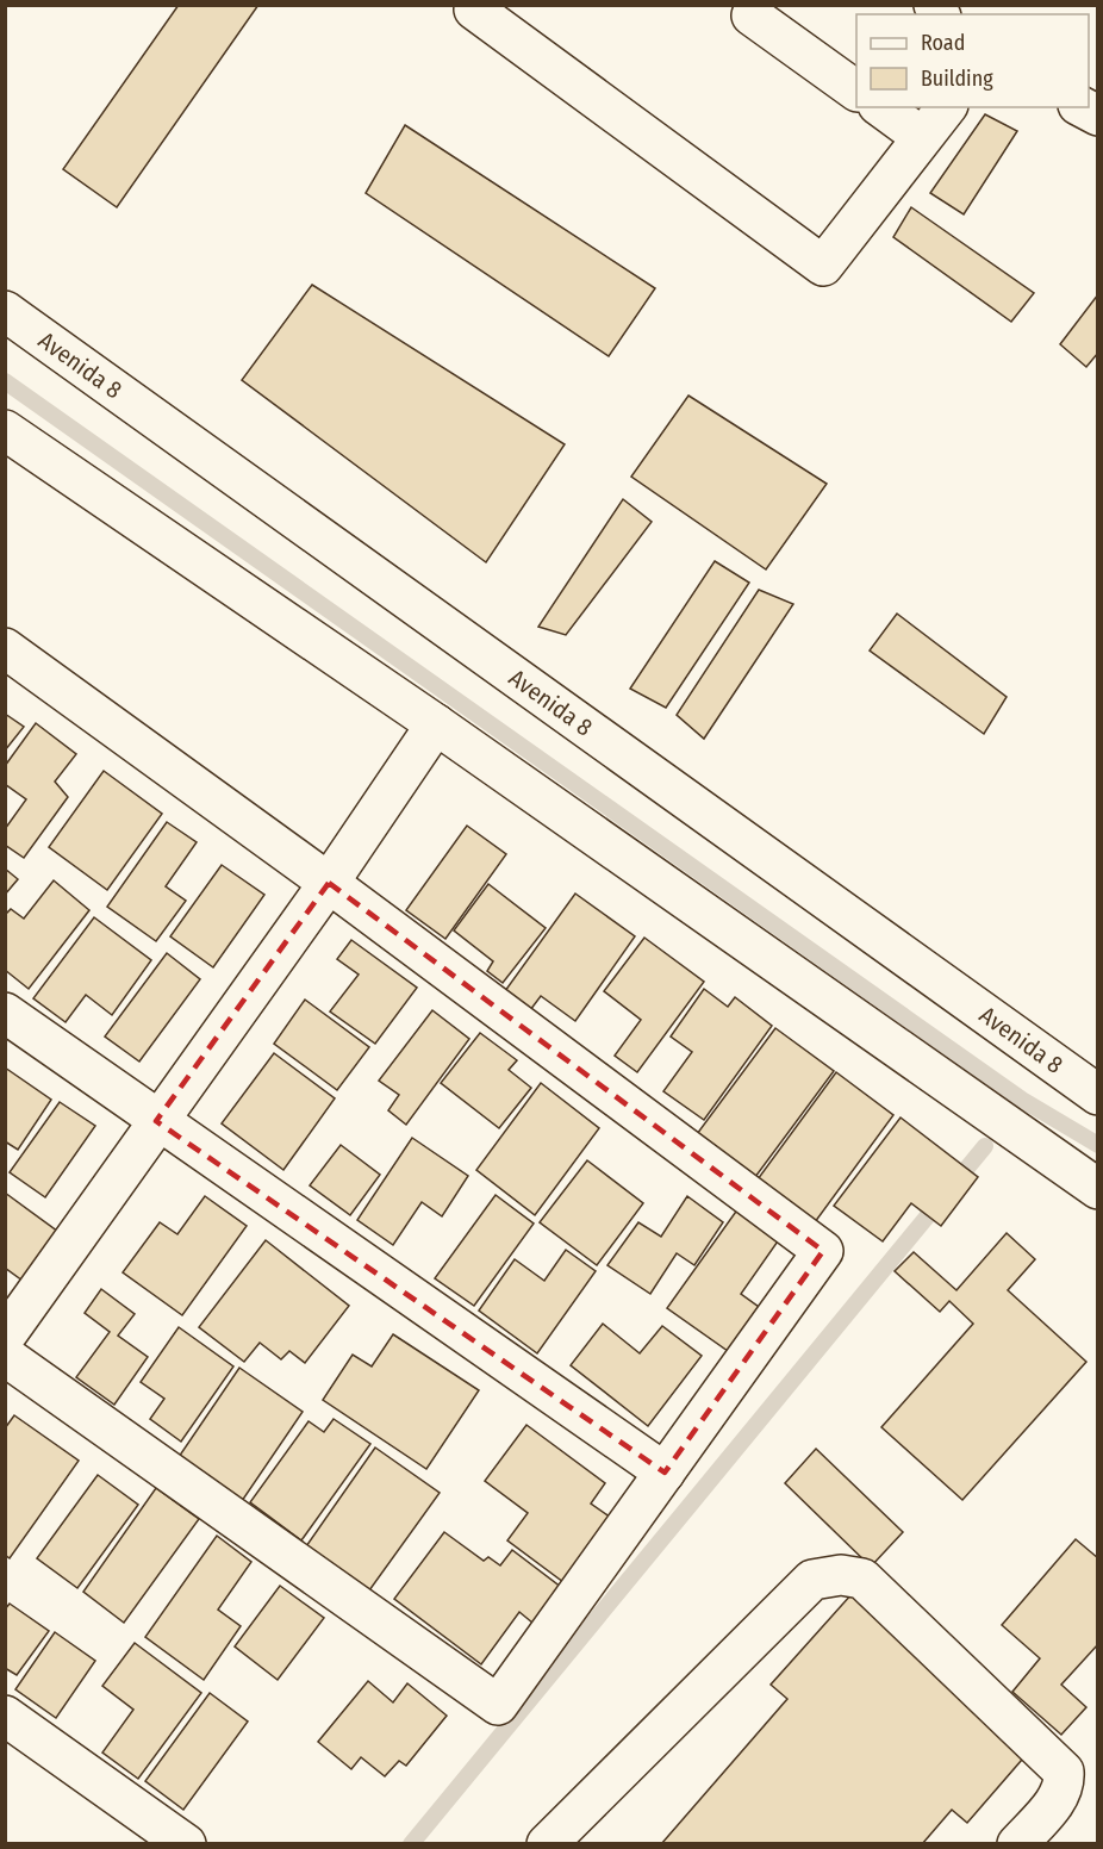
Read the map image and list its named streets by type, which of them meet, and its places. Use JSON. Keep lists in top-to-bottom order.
{
  "streets": {
    "street": ["Avenida 8"]
  },
  "legend": ["Road", "Building"]
}
